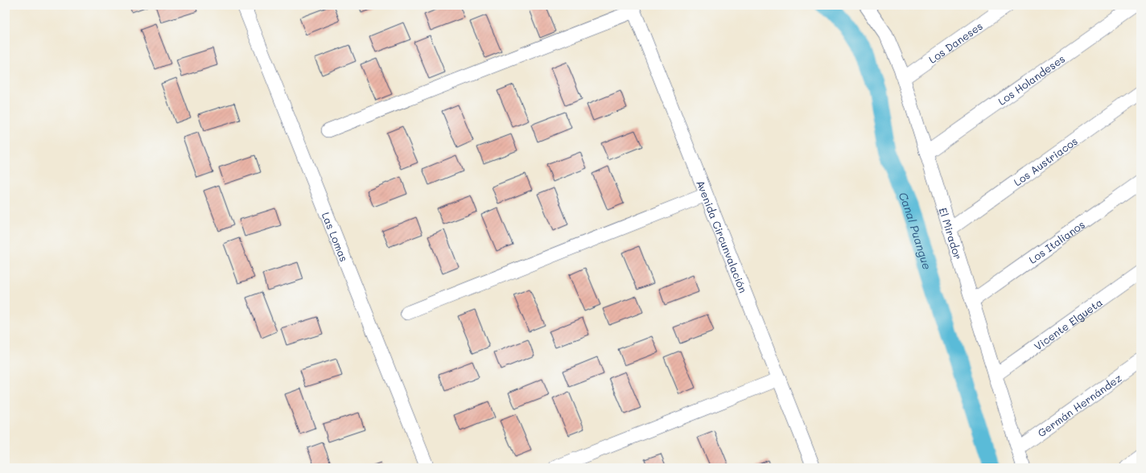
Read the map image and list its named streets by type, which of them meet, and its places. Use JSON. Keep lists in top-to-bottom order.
{
  "streets": {
    "street": [
      "Los Daneses",
      "Los Holandeses",
      "Los Austriacos",
      "El Mirador",
      "Las Lomas",
      "Avenida Circunvalación",
      "Los Italianos",
      "Vicente Elgueta",
      "Germán Hernández"
    ]
  },
  "crossings": [
    ["Los Daneses", "El Mirador"],
    ["Los Holandeses", "El Mirador"],
    ["Los Austriacos", "El Mirador"],
    ["El Mirador", "Los Italianos"],
    ["El Mirador", "Vicente Elgueta"],
    ["El Mirador", "Germán Hernández"]
  ],
  "water": ["Canal Puangue"]
}
